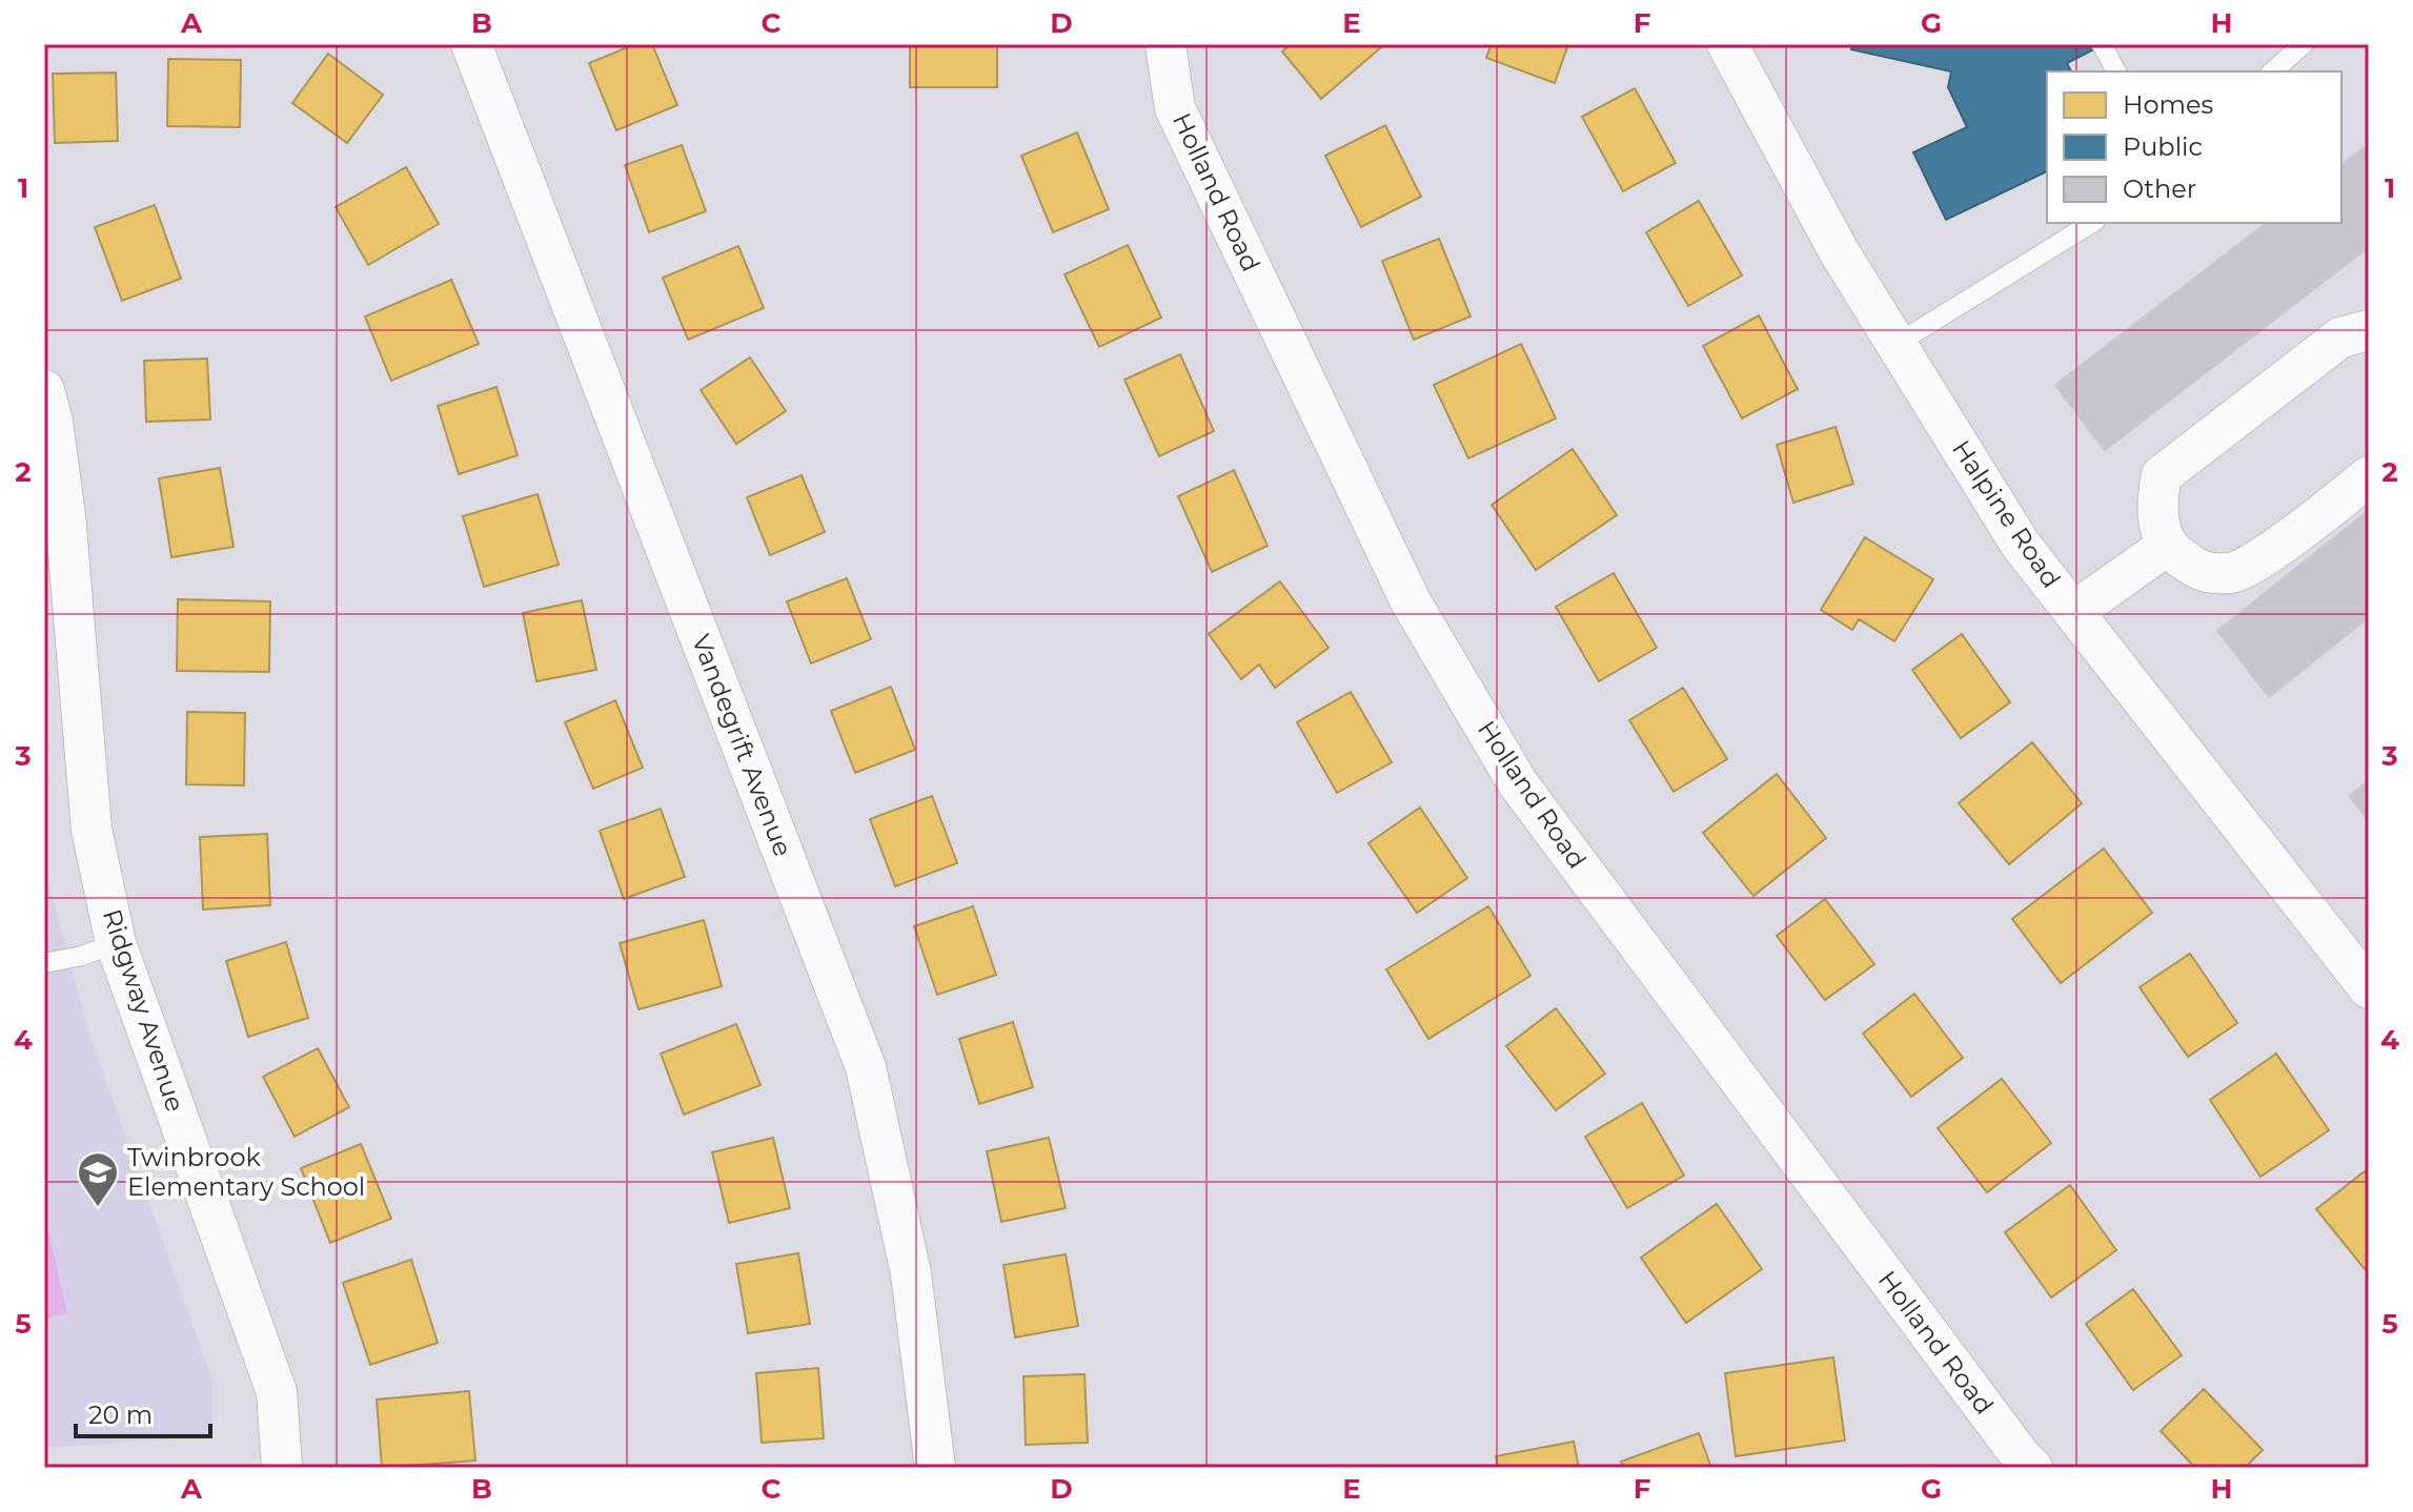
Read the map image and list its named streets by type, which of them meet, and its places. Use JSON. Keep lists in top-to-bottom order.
{
  "streets": {
    "street": [
      "Holland Road",
      "Halpine Road",
      "Vandegrift Avenue",
      "Ridgway Avenue"
    ]
  },
  "places": {
    "school or university": ["Twinbrook Elementary School"]
  },
  "legend": ["Homes", "Public", "Other"],
  "scale_bar": "20 m",
  "grid": {
    "columns": [
      "A",
      "B",
      "C",
      "D",
      "E",
      "F",
      "G",
      "H"
    ],
    "rows": [
      "1",
      "2",
      "3",
      "4",
      "5"
    ]
  }
}
